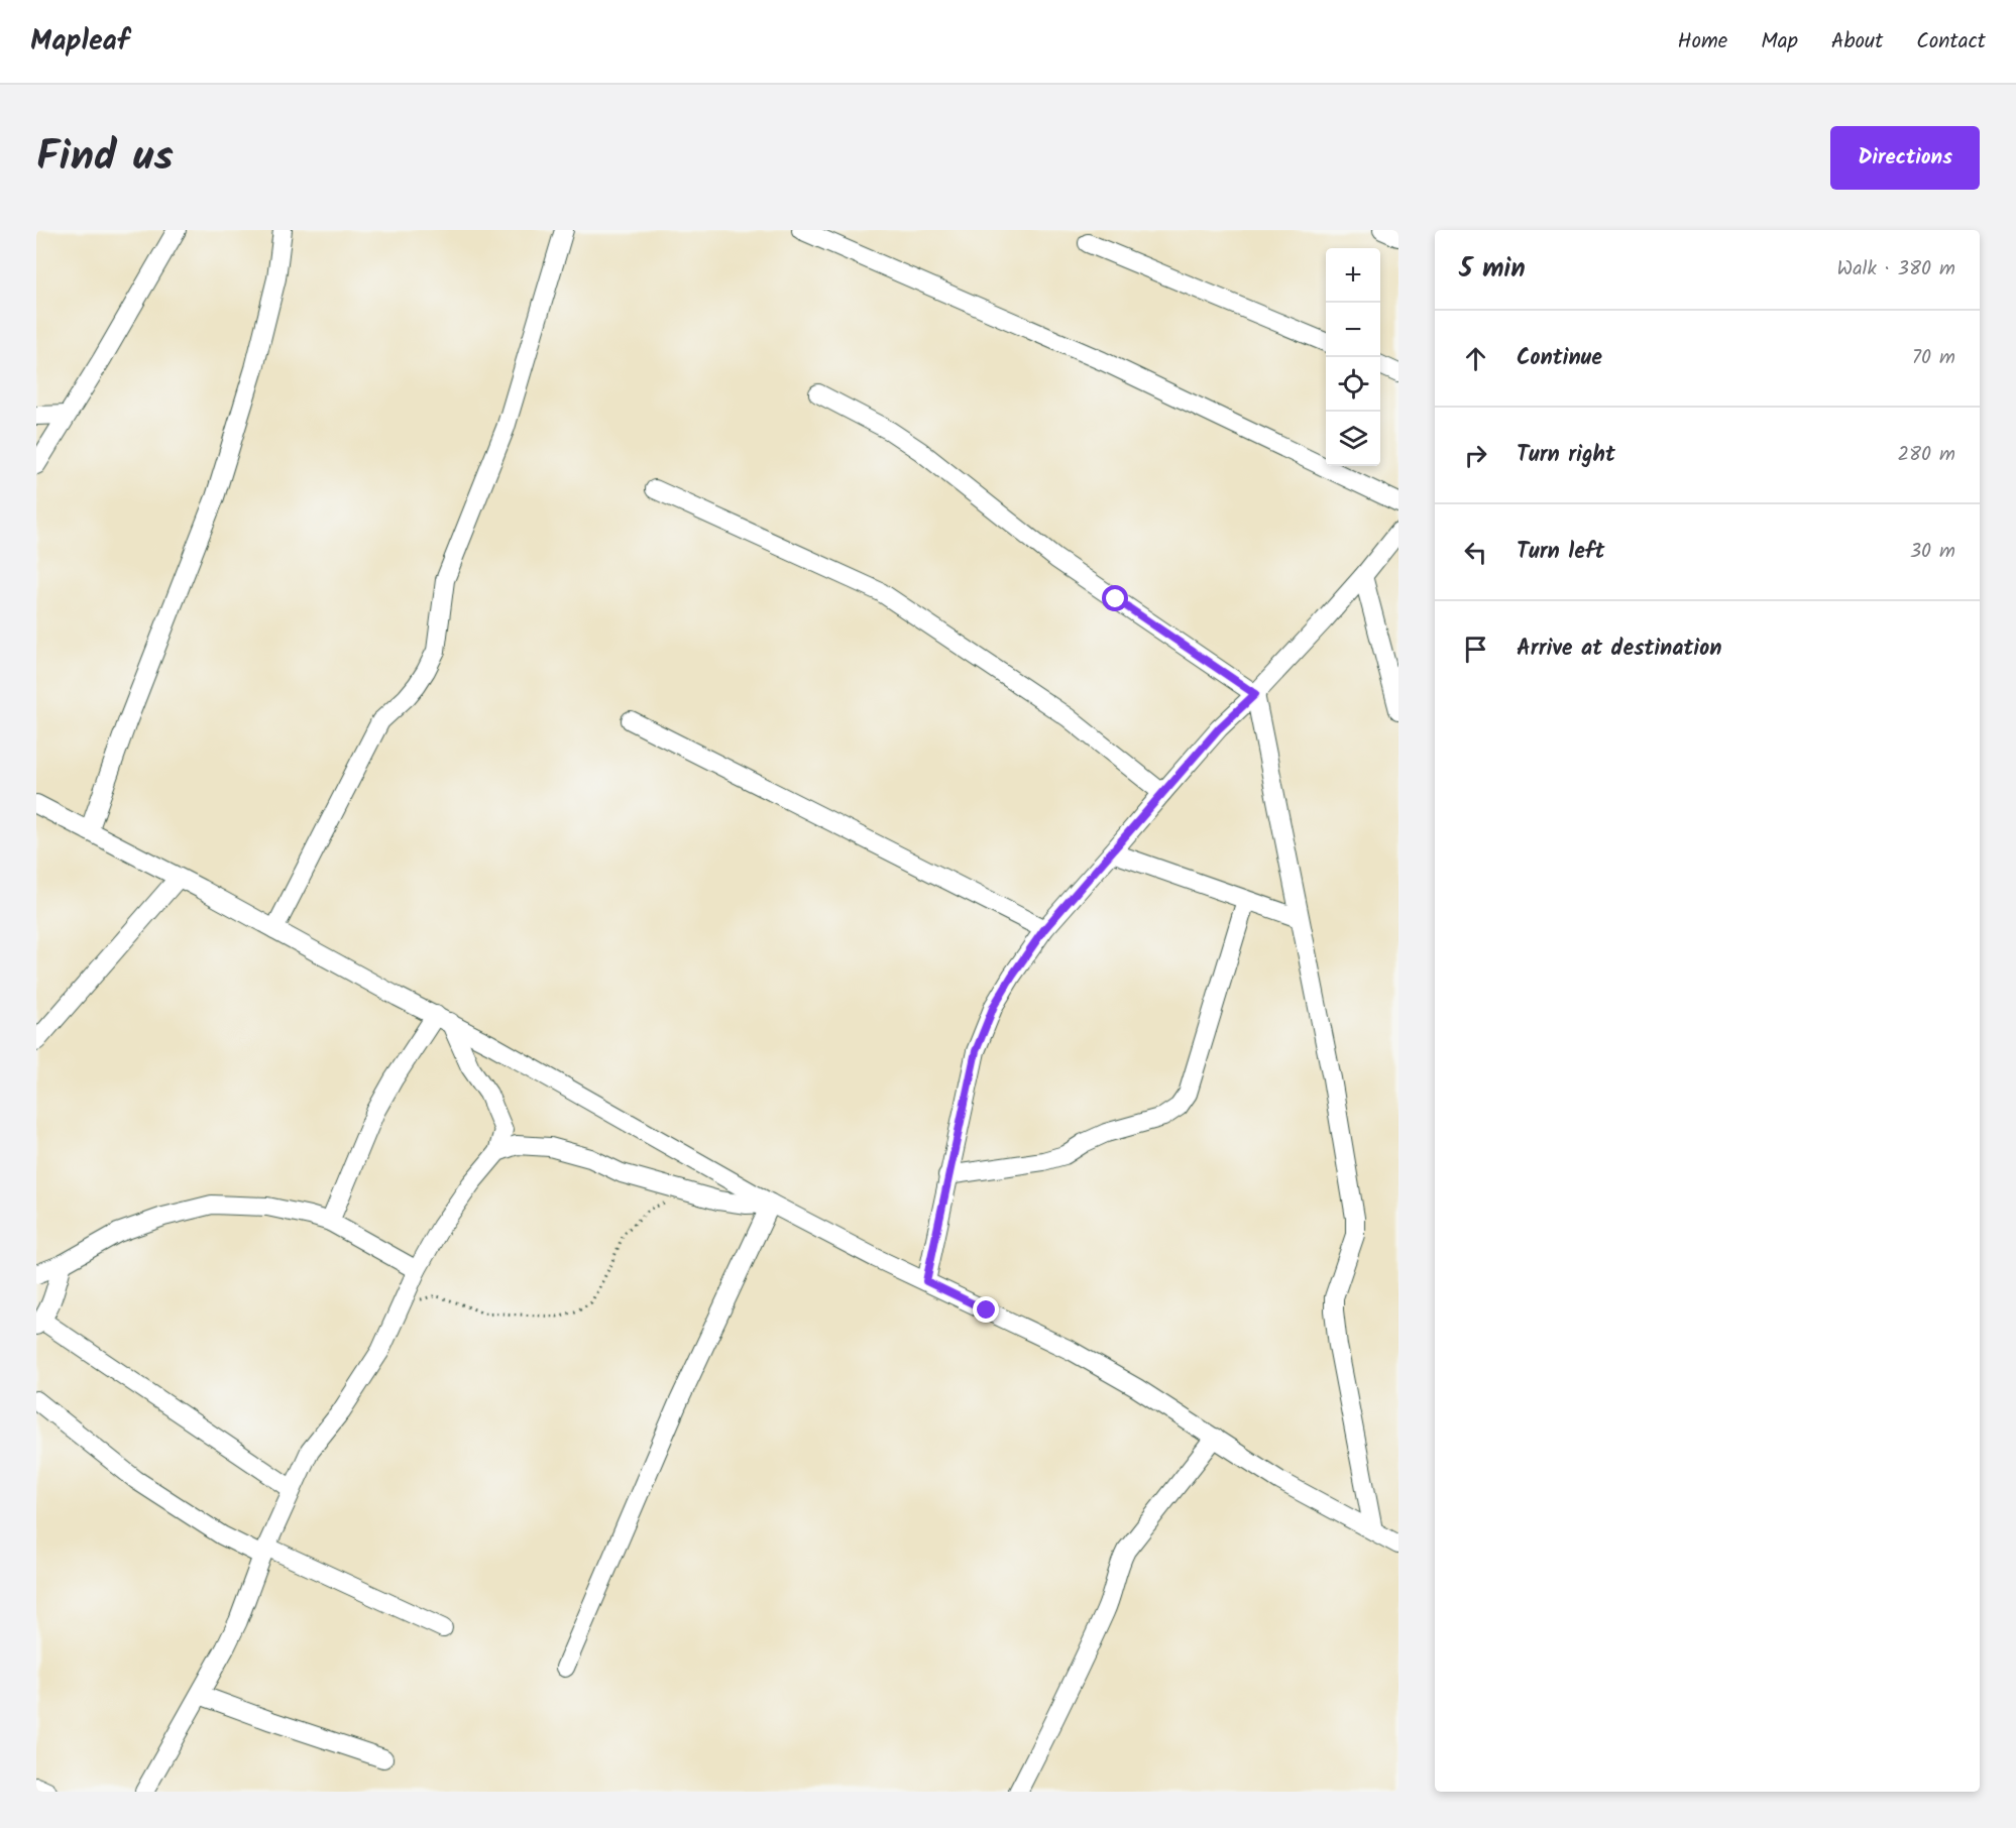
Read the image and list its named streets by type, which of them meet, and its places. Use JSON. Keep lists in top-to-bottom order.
{
  "page": {
    "header": "Mapleaf",
    "nav": [
      "Home",
      "Map",
      "About",
      "Contact"
    ],
    "title": "Find us",
    "buttons": "Directions",
    "heading": ["5 min", "Walk · 380 m"],
    "map_buttons": ["+", "−"],
    "list": [
      ["Continue", "70 m"],
      ["Turn right", "280 m"],
      ["Turn left", "30 m"],
      "Arrive at destination"
    ]
  }
}
